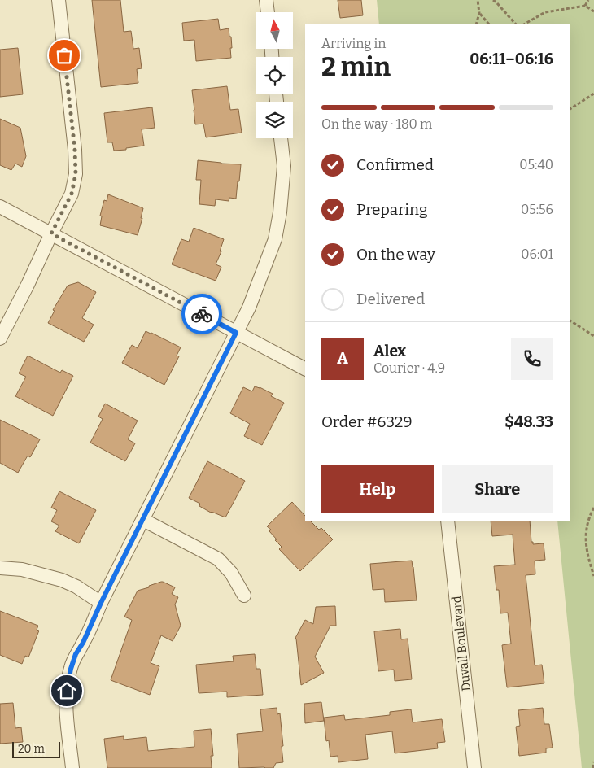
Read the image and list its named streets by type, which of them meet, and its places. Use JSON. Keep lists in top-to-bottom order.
{
  "streets": {
    "street": ["Duvall Boulevard"]
  },
  "scale_bar": "20 m",
  "north": "top",
  "page": {
    "heading": ["2 min", "Arriving in", "06:11–06:16"],
    "panel": [
      "Alex",
      "Courier · 4.9",
      "Order #6329",
      "$48.33"
    ],
    "bar": "On the way · 180 m",
    "list": [
      ["Confirmed", "05:40"],
      ["Preparing", "05:56"],
      ["On the way", "06:01"],
      "Delivered"
    ],
    "round": "A",
    "buttons": ["Help", "Share"],
    "scale": "20 m"
  }
}
